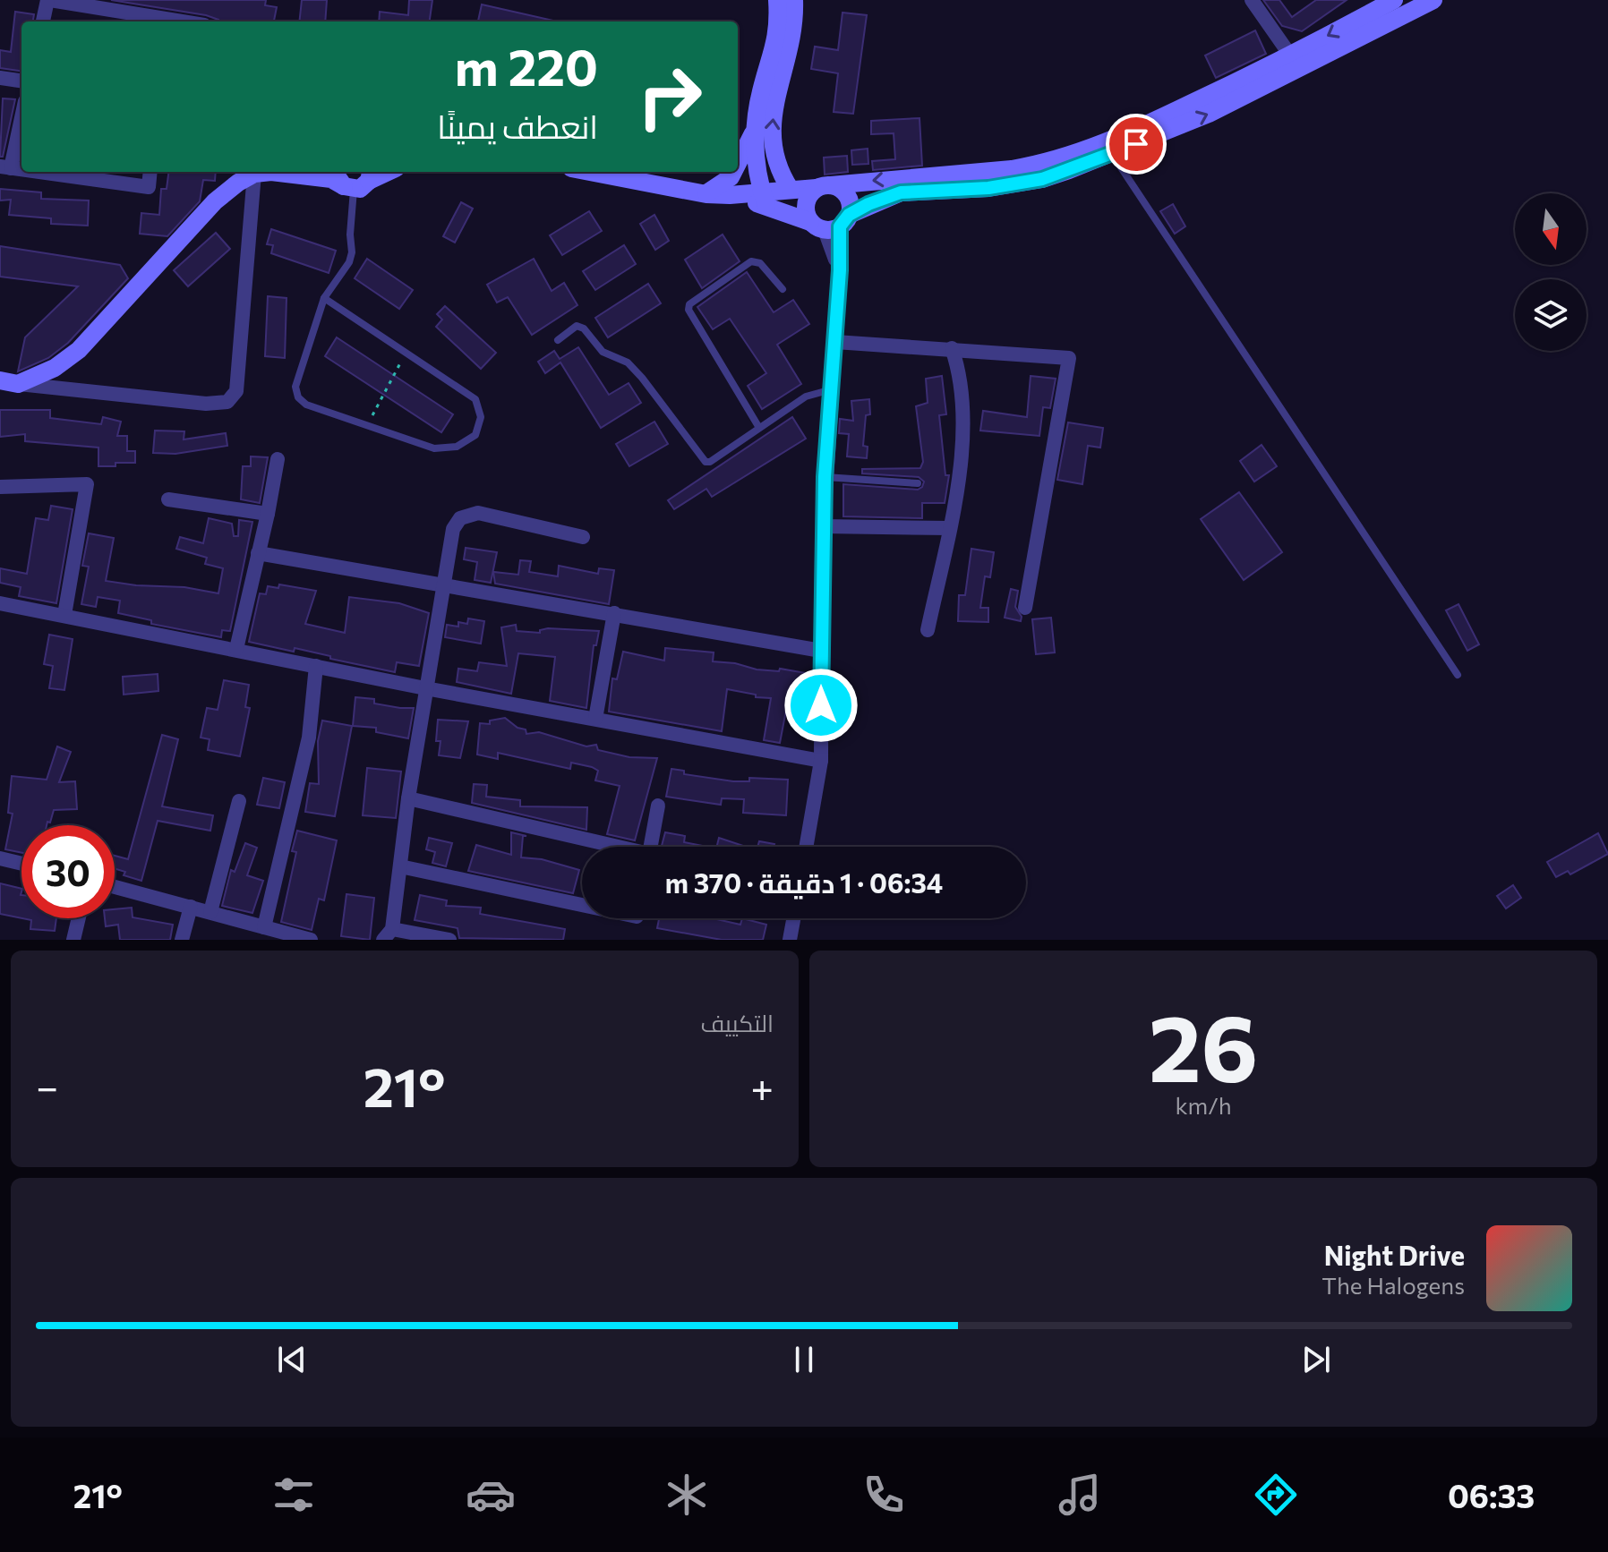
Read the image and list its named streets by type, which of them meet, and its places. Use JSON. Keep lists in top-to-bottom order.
{
  "north": "bottom",
  "page": {
    "turn": ["220 m", "انعطف يمينًا"],
    "limit": "30",
    "trip": "06:34 · 1 دقيقة · 370 m",
    "tile": [
      ["26", "km/h"],
      "التكييف"
    ],
    "heat": ["−", "21°", "+"],
    "song": ["Night Drive", "The Halogens"],
    "tabs": ["06:33", "21°"]
  }
}
